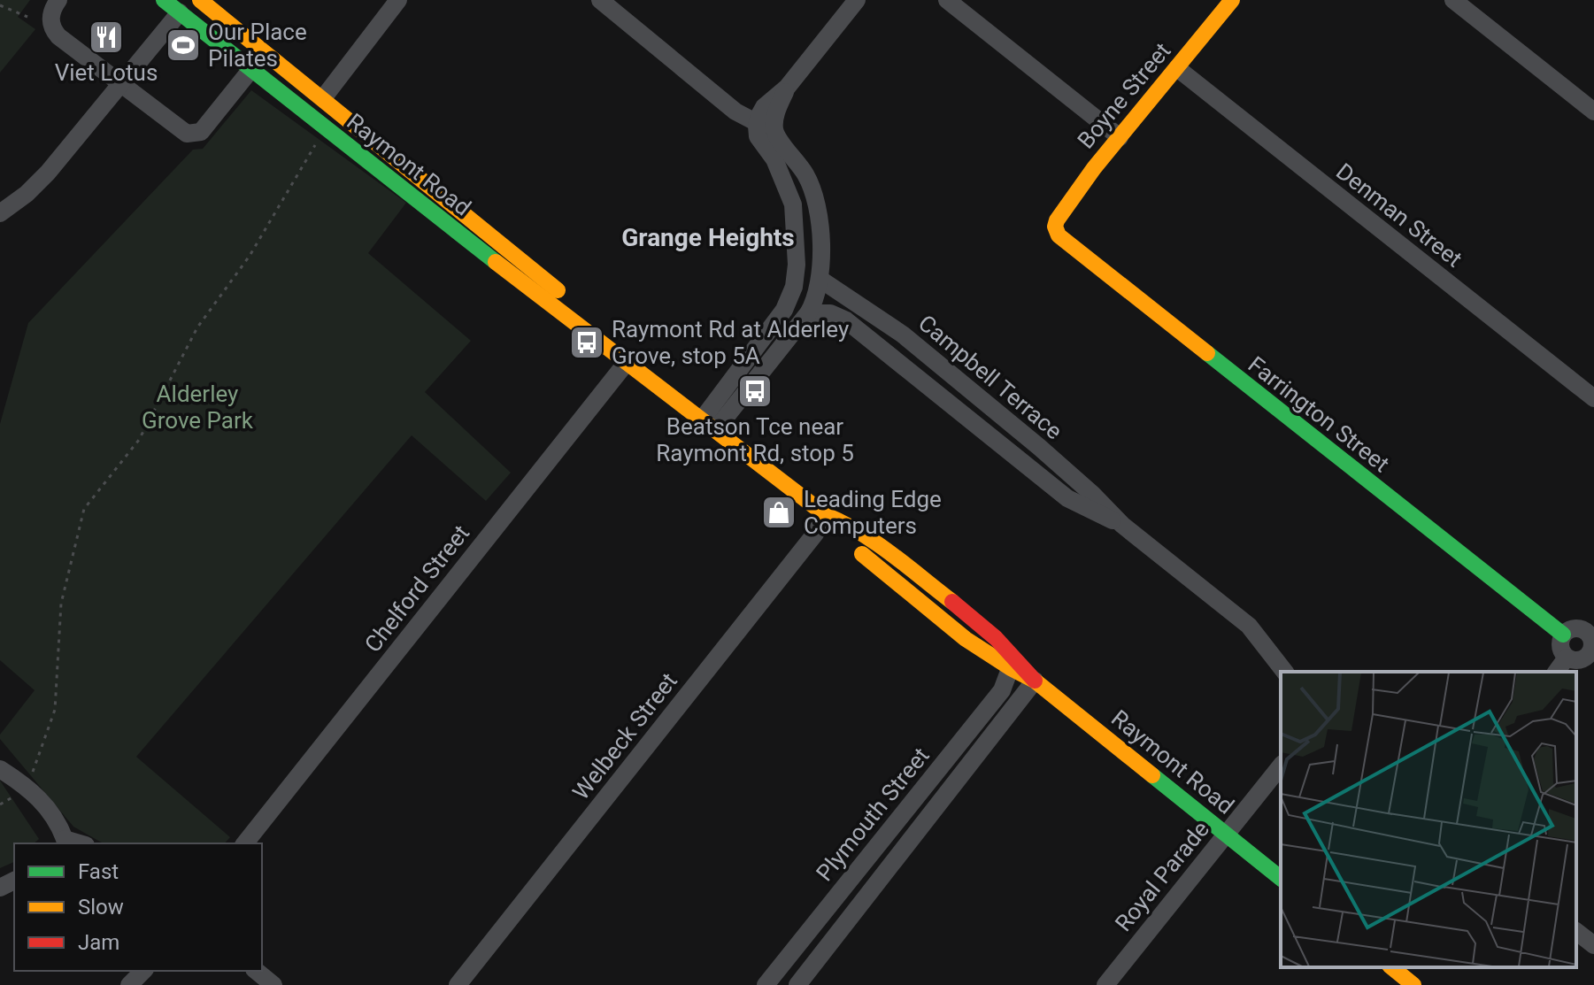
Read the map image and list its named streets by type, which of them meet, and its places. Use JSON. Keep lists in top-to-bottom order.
{
  "streets": {
    "main road": ["Boyne Street", "Raymont Road", "Farrington Street"],
    "street": [
      "Denman Street",
      "Campbell Terrace",
      "Chelford Street",
      "Welbeck Street",
      "Plymouth Street",
      "Royal Parade"
    ]
  },
  "crossings": [
    ["Boyne Street", "Denman Street"],
    ["Boyne Street", "Farrington Street"],
    ["Raymont Road", "Chelford Street"],
    ["Raymont Road", "Welbeck Street"],
    ["Raymont Road", "Plymouth Street"],
    ["Raymont Road", "Royal Parade"]
  ],
  "districts": ["Grange Heights"],
  "parks": ["Alderley Grove Park"],
  "places": {
    "restaurant": ["Viet Lotus"],
    "sports": ["Our Place Pilates"],
    "bus stop": ["Raymont Rd at Alderley Grove, stop 5A", "Beatson Tce near Raymont Rd, stop 5"],
    "shop": ["Leading Edge Computers"]
  },
  "legend": ["Fast", "Slow", "Jam"]
}
